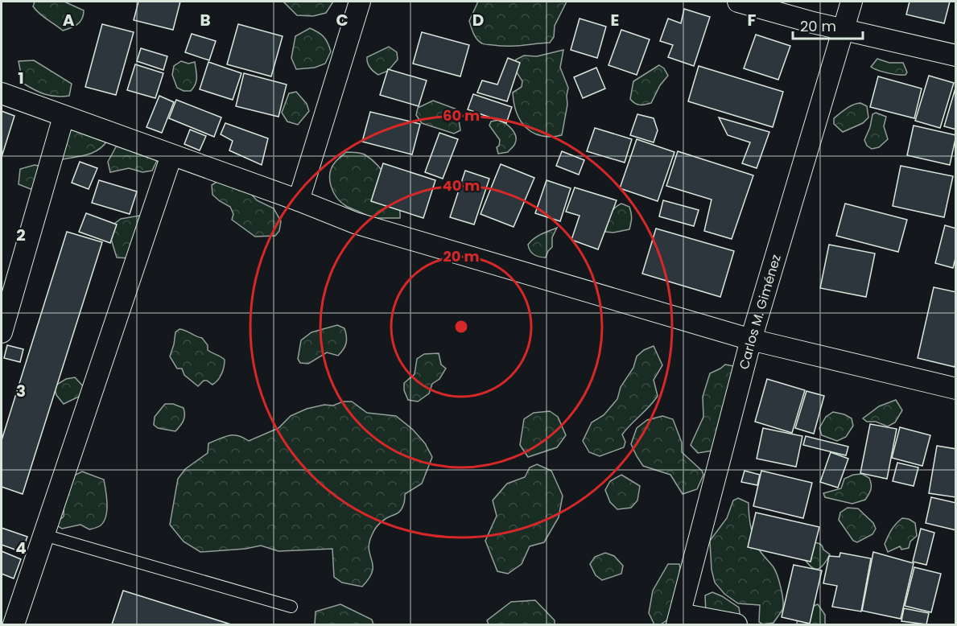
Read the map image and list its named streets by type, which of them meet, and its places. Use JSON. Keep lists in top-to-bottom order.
{
  "streets": {
    "street": ["Carlos M. Giménez"]
  },
  "scale_bar": "20 m",
  "grid": {
    "columns": [
      "A",
      "B",
      "C",
      "D",
      "E",
      "F"
    ],
    "rows": [
      "1",
      "2",
      "3",
      "4"
    ]
  },
  "rings": ["60 m", "40 m", "20 m"]
}
